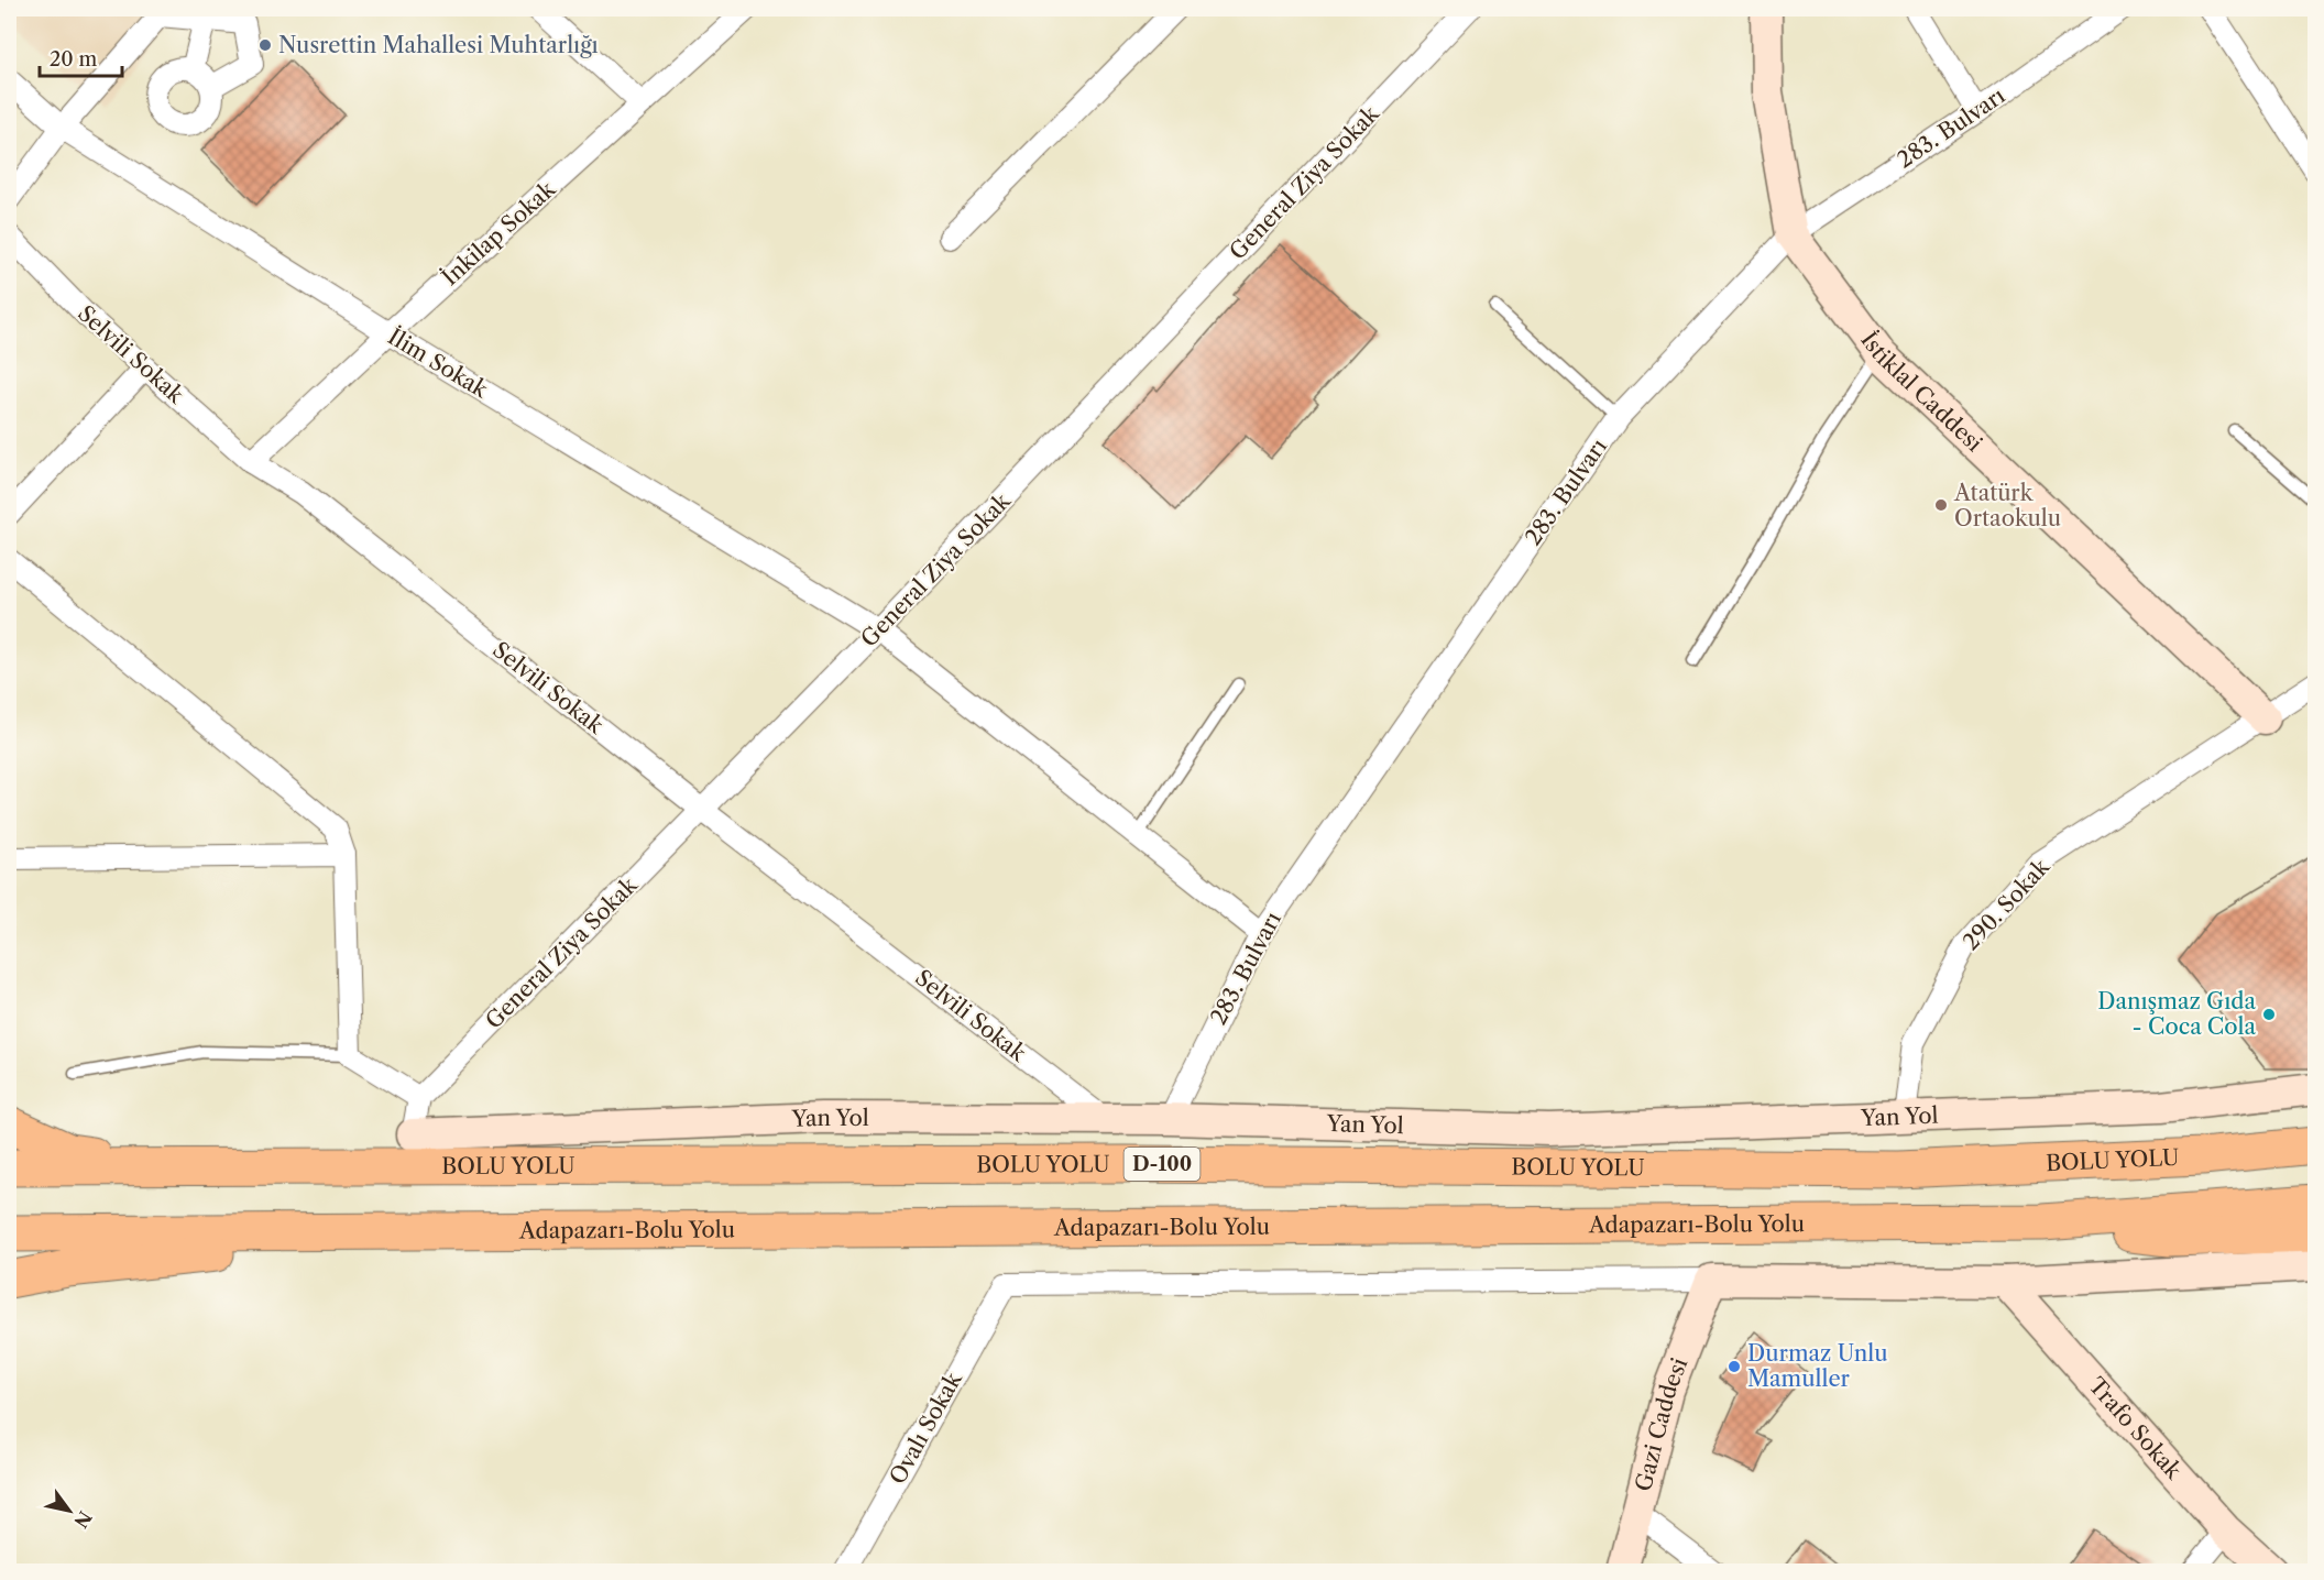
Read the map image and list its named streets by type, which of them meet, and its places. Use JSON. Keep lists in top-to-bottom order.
{
  "streets": {
    "highway": ["BOLU YOLU", "D-100", "Adapazarı-Bolu Yolu"],
    "street": [
      "283. Bulvarı",
      "General Ziya Sokak",
      "İnkilap Sokak",
      "Selvili Sokak",
      "İlim Sokak",
      "İstiklal Caddesi",
      "290. Sokak",
      "Yan Yol",
      "Gazi Caddesi",
      "Ovalı Sokak",
      "Trafo Sokak"
    ]
  },
  "crossings": [
    ["283. Bulvarı", "İlim Sokak"],
    ["283. Bulvarı", "İstiklal Caddesi"],
    ["283. Bulvarı", "Yan Yol"],
    ["General Ziya Sokak", "Selvili Sokak"],
    ["General Ziya Sokak", "İlim Sokak"],
    ["İnkilap Sokak", "Selvili Sokak"],
    ["İnkilap Sokak", "İlim Sokak"],
    ["Selvili Sokak", "Yan Yol"],
    ["İstiklal Caddesi", "290. Sokak"],
    ["290. Sokak", "Yan Yol"],
    ["Gazi Caddesi", "Ovalı Sokak"]
  ],
  "places": [
    "Nusrettin Mahallesi Muhtarlığı",
    "Atatürk Ortaokulu",
    "Danışmaz Gıda - Coca Cola",
    "Durmaz Unlu Mamuller"
  ],
  "scale_bar": "20 m",
  "north": "bottom right"
}
